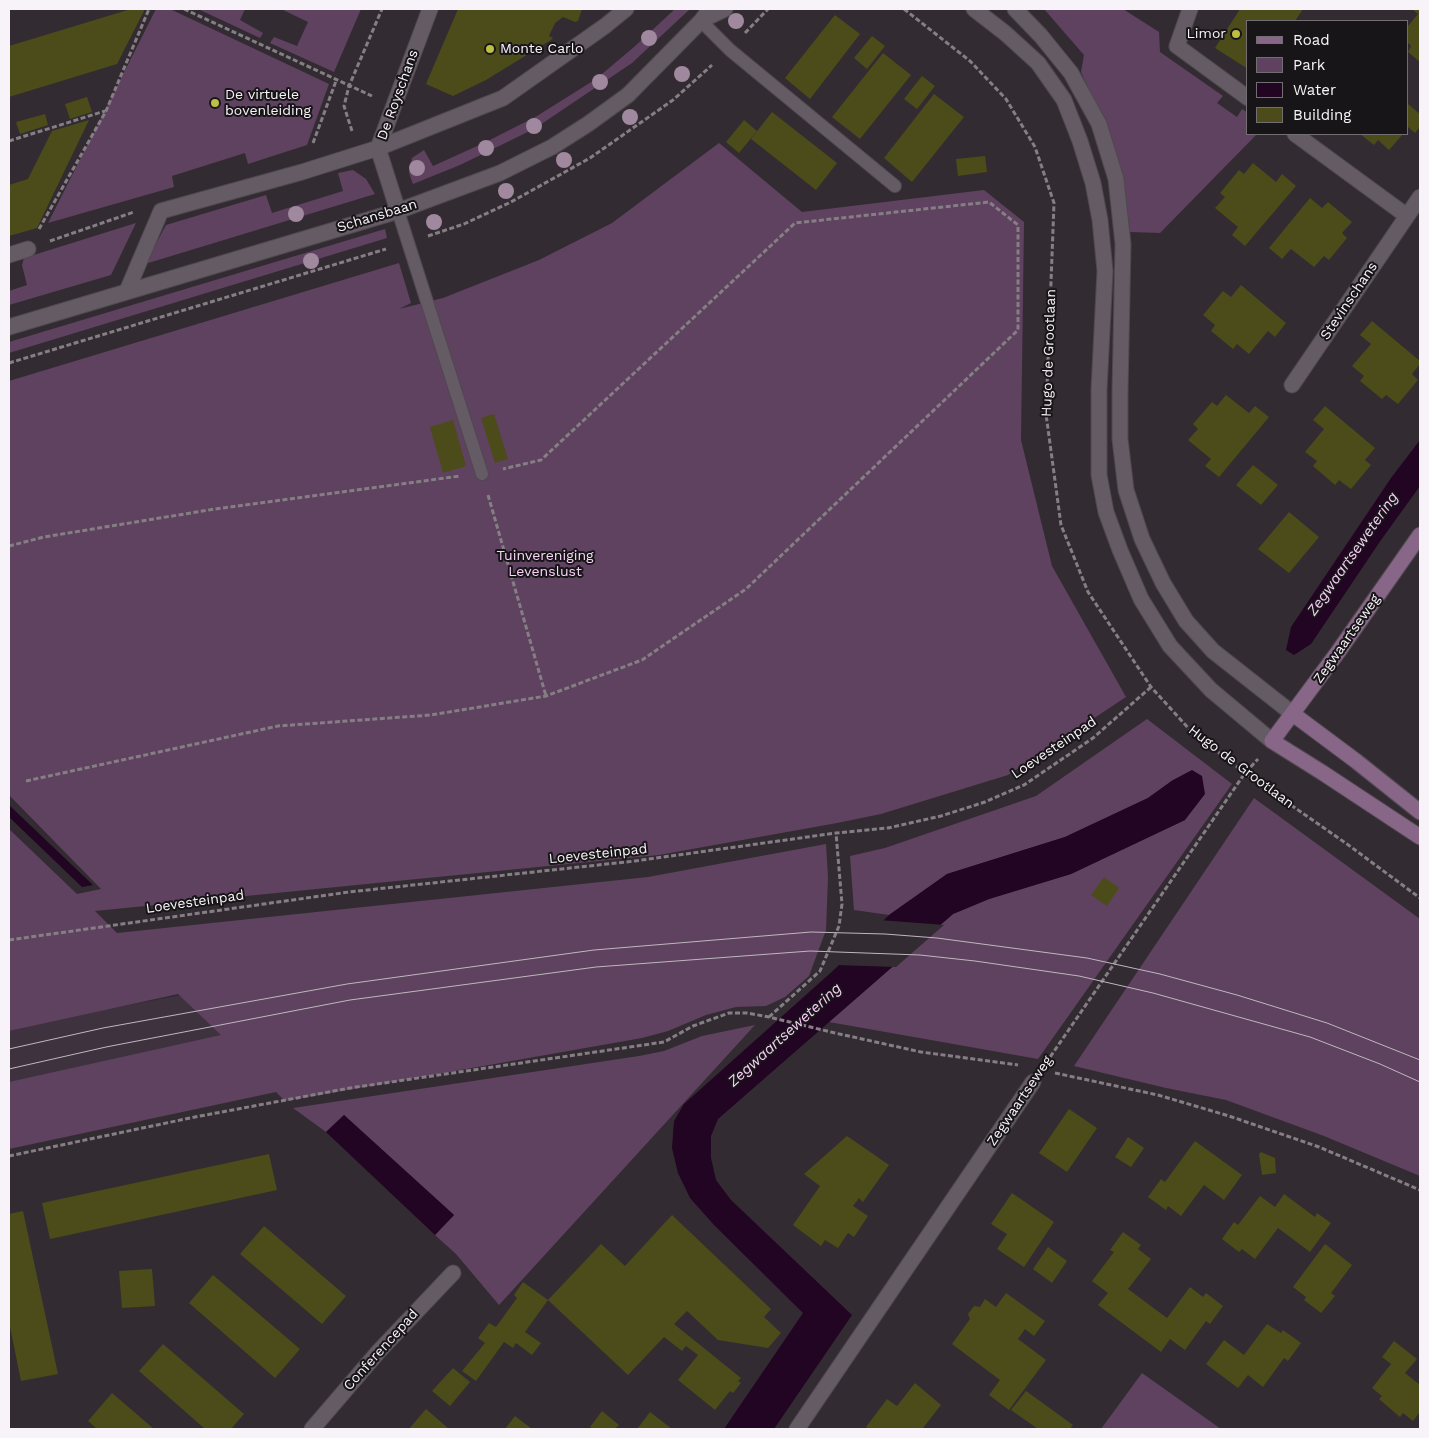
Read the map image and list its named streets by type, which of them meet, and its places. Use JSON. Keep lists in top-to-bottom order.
{
  "streets": {
    "main road": ["Zegwaartseweg"],
    "street": [
      "De Royschans",
      "Schansbaan",
      "Stevinschans",
      "Conferencepad"
    ],
    "path": ["Hugo de Grootlaan", "Loevesteinpad"]
  },
  "crossings": [
    ["De Royschans", "Schansbaan"],
    ["Hugo de Grootlaan", "Zegwaartseweg"],
    ["Hugo de Grootlaan", "Loevesteinpad"]
  ],
  "water": ["Zegwaartsewetering"],
  "parks": ["Tuinvereniging Levenslust"],
  "places": ["Limor", "Monte Carlo", "De virtuele bovenleiding"],
  "legend": [
    "Road",
    "Park",
    "Water",
    "Building"
  ]
}
